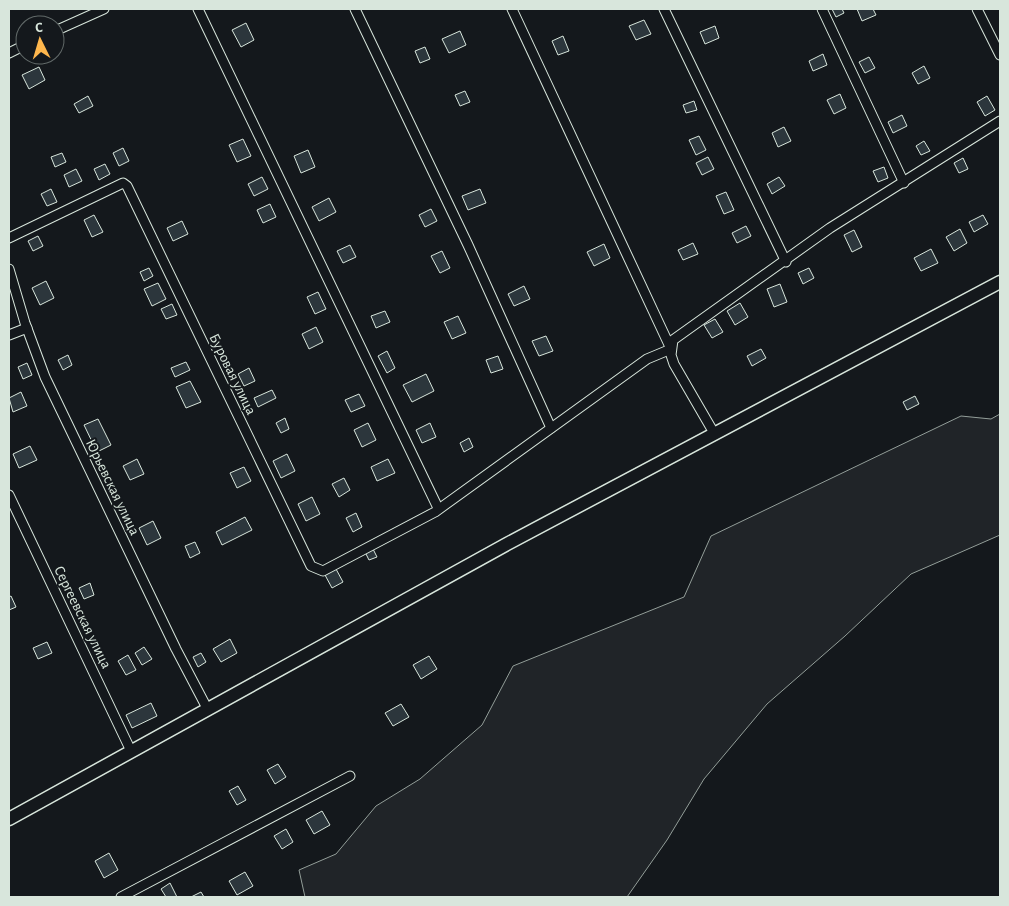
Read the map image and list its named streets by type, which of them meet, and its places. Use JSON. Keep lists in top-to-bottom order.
{
  "streets": {
    "street": ["Буровая улица", "Юрьевская улица", "Сергеевская улица"]
  },
  "north": "top"
}
